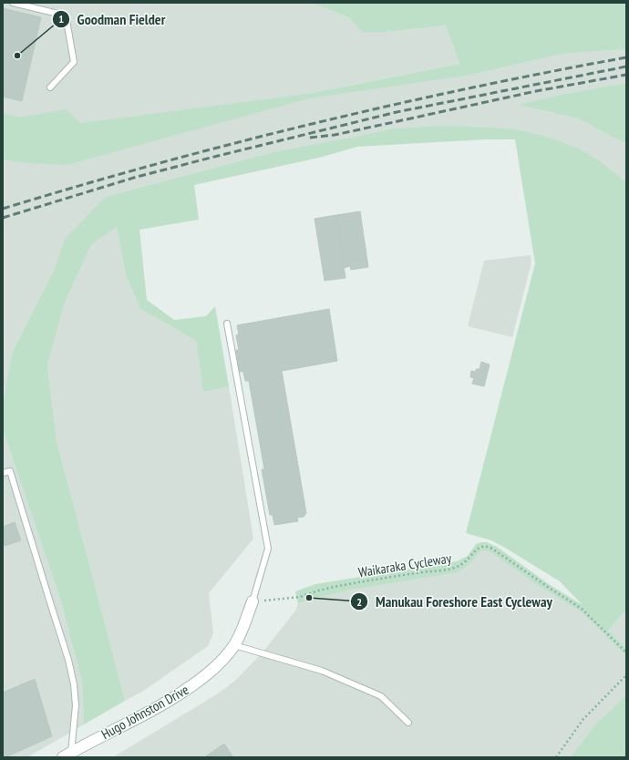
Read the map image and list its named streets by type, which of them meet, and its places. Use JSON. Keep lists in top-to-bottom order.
{
  "streets": {
    "street": ["Hugo Johnston Drive"],
    "path": ["Waikaraka Cycleway"]
  },
  "crossings": [
    ["Waikaraka Cycleway", "Hugo Johnston Drive"]
  ],
  "places": ["Goodman Fielder", "Manukau Foreshore East Cycleway"]
}
